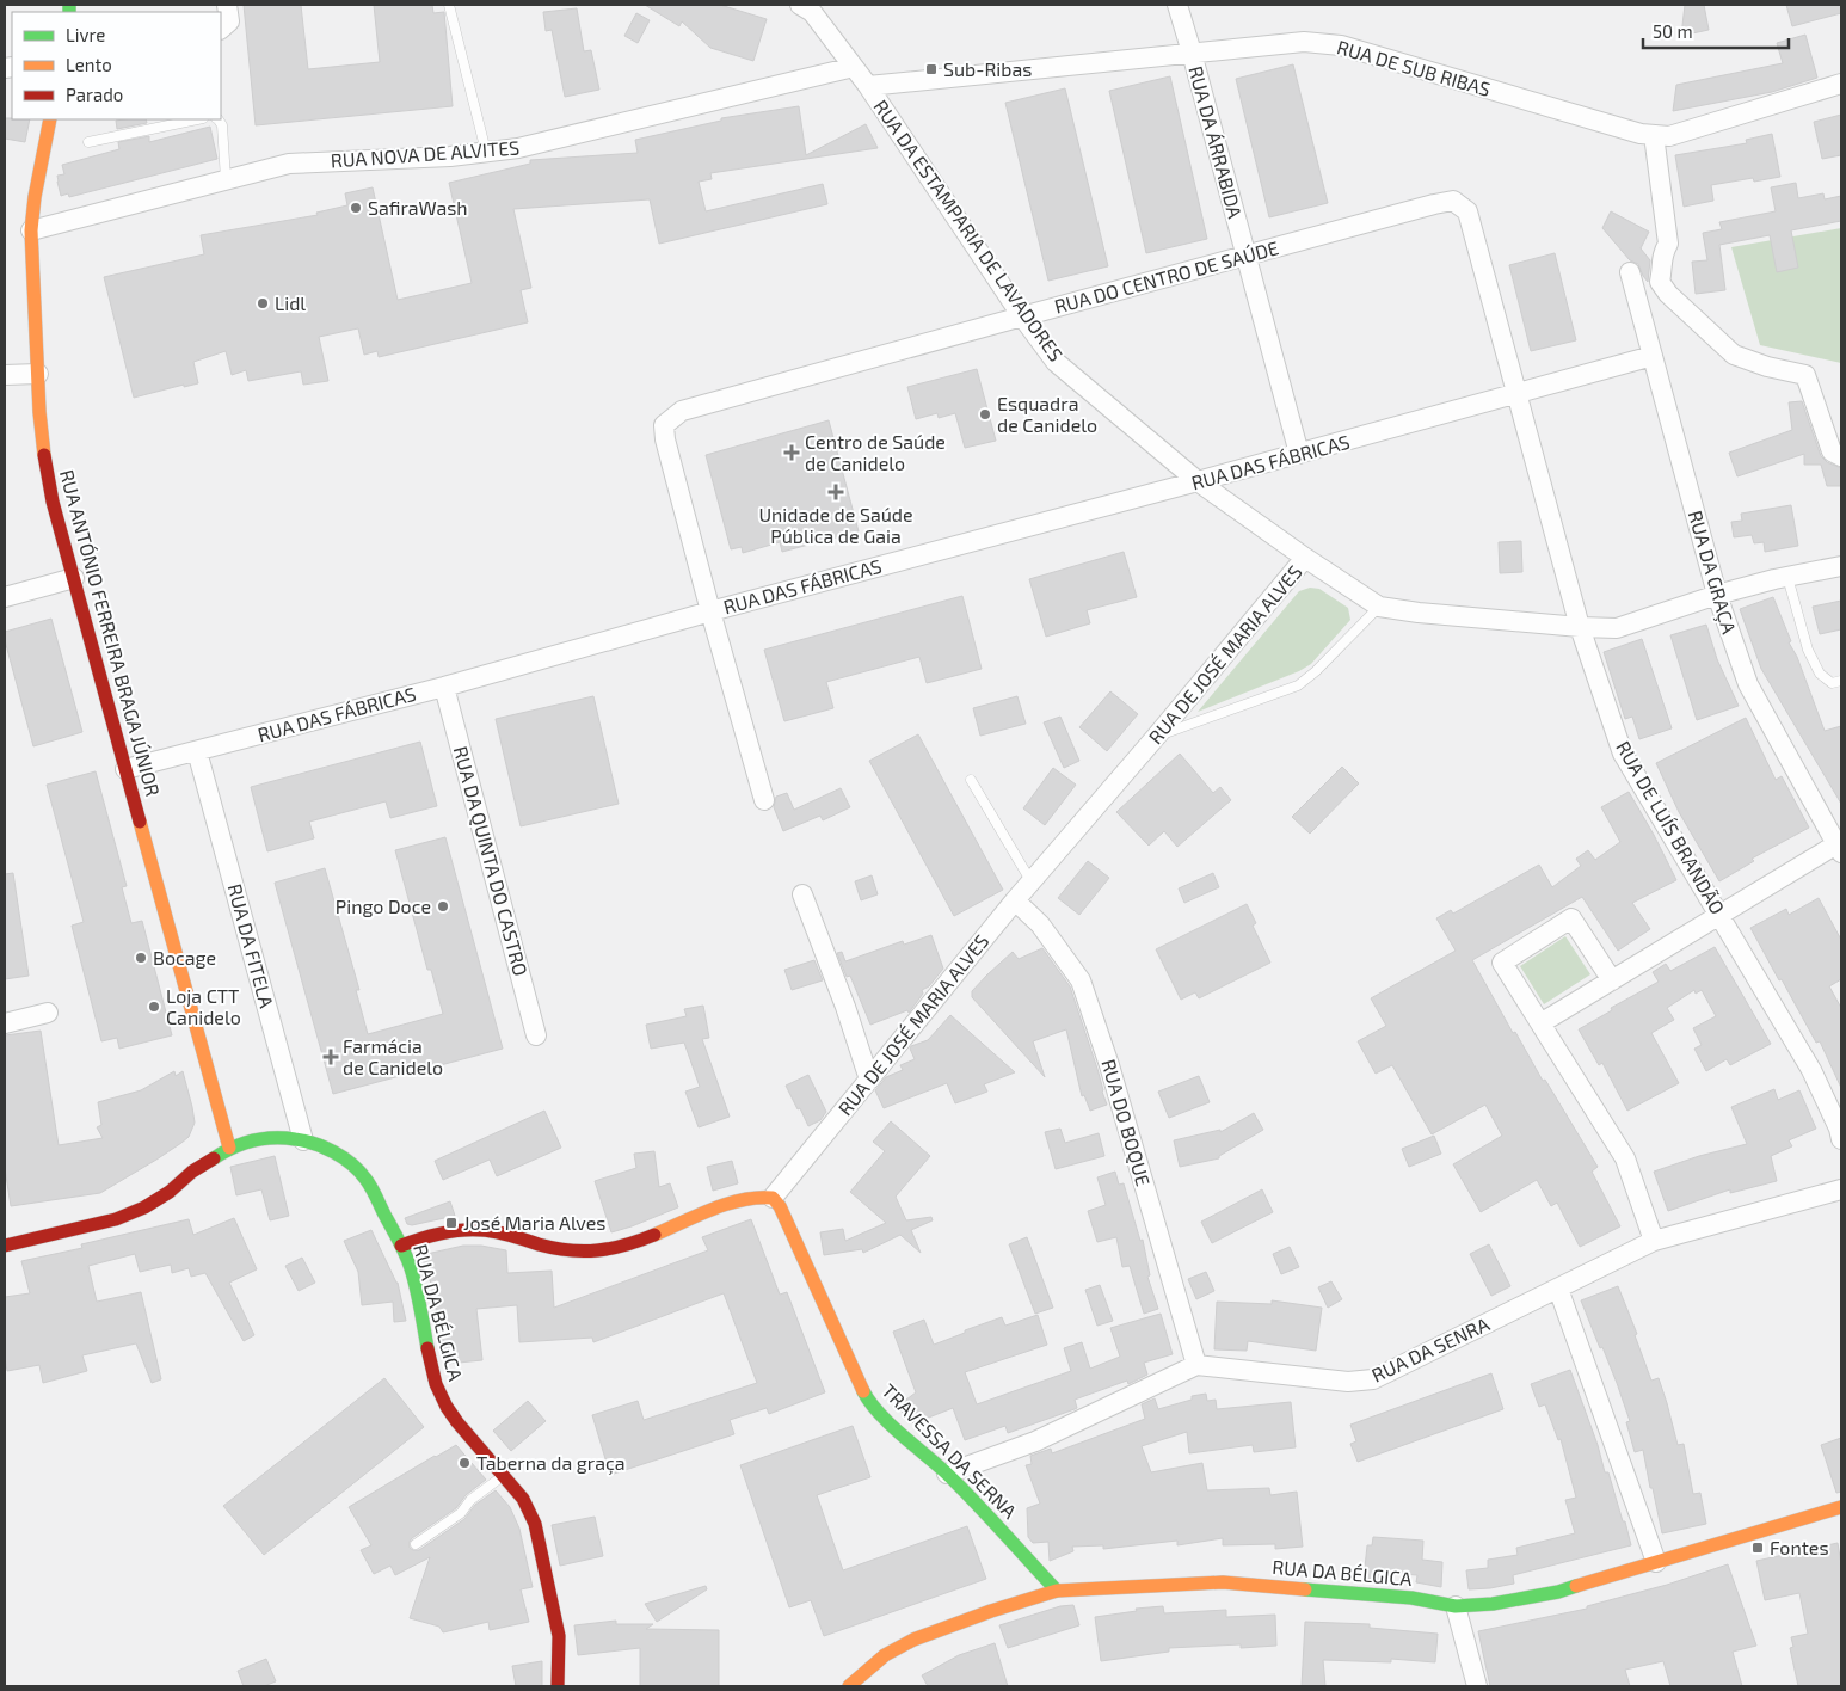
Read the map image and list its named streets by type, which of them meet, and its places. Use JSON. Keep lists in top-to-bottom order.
{
  "streets": {
    "main road": ["RUA ANTÓNIO FERREIRA BRAGA JÚNIOR", "RUA DA BÉLGICA", "TRAVESSA DA SERNA"],
    "street": [
      "RUA DE SUB RIBAS",
      "RUA DA ÁRRABIDA",
      "RUA NOVA DE ALVITES",
      "RUA DA ESTAMPARIA DE LAVADORES",
      "RUA DO CENTRO DE SAÚDE",
      "RUA DAS FÁBRICAS",
      "RUA DA GRAÇA",
      "RUA DE JOSÉ MARIA ALVES",
      "RUA DE LUÍS BRANDÃO",
      "RUA DA QUINTA DO CASTRO",
      "RUA DA FITELA",
      "RUA DO BOQUE",
      "RUA DA SENRA"
    ]
  },
  "crossings": [
    ["RUA DE SUB RIBAS", "RUA DA ÁRRABIDA"],
    ["RUA DE SUB RIBAS", "RUA DA ESTAMPARIA DE LAVADORES"],
    ["RUA DA ÁRRABIDA", "RUA DO CENTRO DE SAÚDE"],
    ["RUA DA ÁRRABIDA", "RUA DAS FÁBRICAS"],
    ["RUA NOVA DE ALVITES", "RUA DA ESTAMPARIA DE LAVADORES"],
    ["RUA NOVA DE ALVITES", "RUA ANTÓNIO FERREIRA BRAGA JÚNIOR"],
    ["RUA DA ESTAMPARIA DE LAVADORES", "RUA DO CENTRO DE SAÚDE"],
    ["RUA DA ESTAMPARIA DE LAVADORES", "RUA DAS FÁBRICAS"],
    ["RUA DA ESTAMPARIA DE LAVADORES", "RUA DA GRAÇA"],
    ["RUA DA ESTAMPARIA DE LAVADORES", "RUA DE JOSÉ MARIA ALVES"],
    ["RUA DA ESTAMPARIA DE LAVADORES", "RUA DE LUÍS BRANDÃO"],
    ["RUA DO CENTRO DE SAÚDE", "RUA DAS FÁBRICAS"],
    ["RUA DO CENTRO DE SAÚDE", "RUA DE LUÍS BRANDÃO"],
    ["RUA DAS FÁBRICAS", "RUA DA GRAÇA"],
    ["RUA DAS FÁBRICAS", "RUA ANTÓNIO FERREIRA BRAGA JÚNIOR"],
    ["RUA DAS FÁBRICAS", "RUA DE LUÍS BRANDÃO"],
    ["RUA DAS FÁBRICAS", "RUA DA QUINTA DO CASTRO"],
    ["RUA DAS FÁBRICAS", "RUA DA FITELA"],
    ["RUA ANTÓNIO FERREIRA BRAGA JÚNIOR", "RUA DA BÉLGICA"],
    ["RUA DE JOSÉ MARIA ALVES", "RUA DO BOQUE"],
    ["RUA DE JOSÉ MARIA ALVES", "TRAVESSA DA SERNA"],
    ["RUA DA FITELA", "RUA DA BÉLGICA"],
    ["RUA DO BOQUE", "RUA DA SENRA"],
    ["RUA DA BÉLGICA", "TRAVESSA DA SERNA"]
  ],
  "places": {
    "transit": ["Sub-Ribas", "José Maria Alves", "Fontes"],
    "other": [
      "SafiraWash",
      "Lidl",
      "Esquadra de Canidelo",
      "Pingo Doce",
      "Bocage",
      "Loja CTT Canidelo",
      "Taberna da graça"
    ],
    "health": ["Centro de Saúde de Canidelo", "Unidade de Saúde Pública de Gaia", "Farmácia de Canidelo"]
  },
  "legend": ["Livre", "Lento", "Parado"],
  "scale_bar": "50 m"
}
